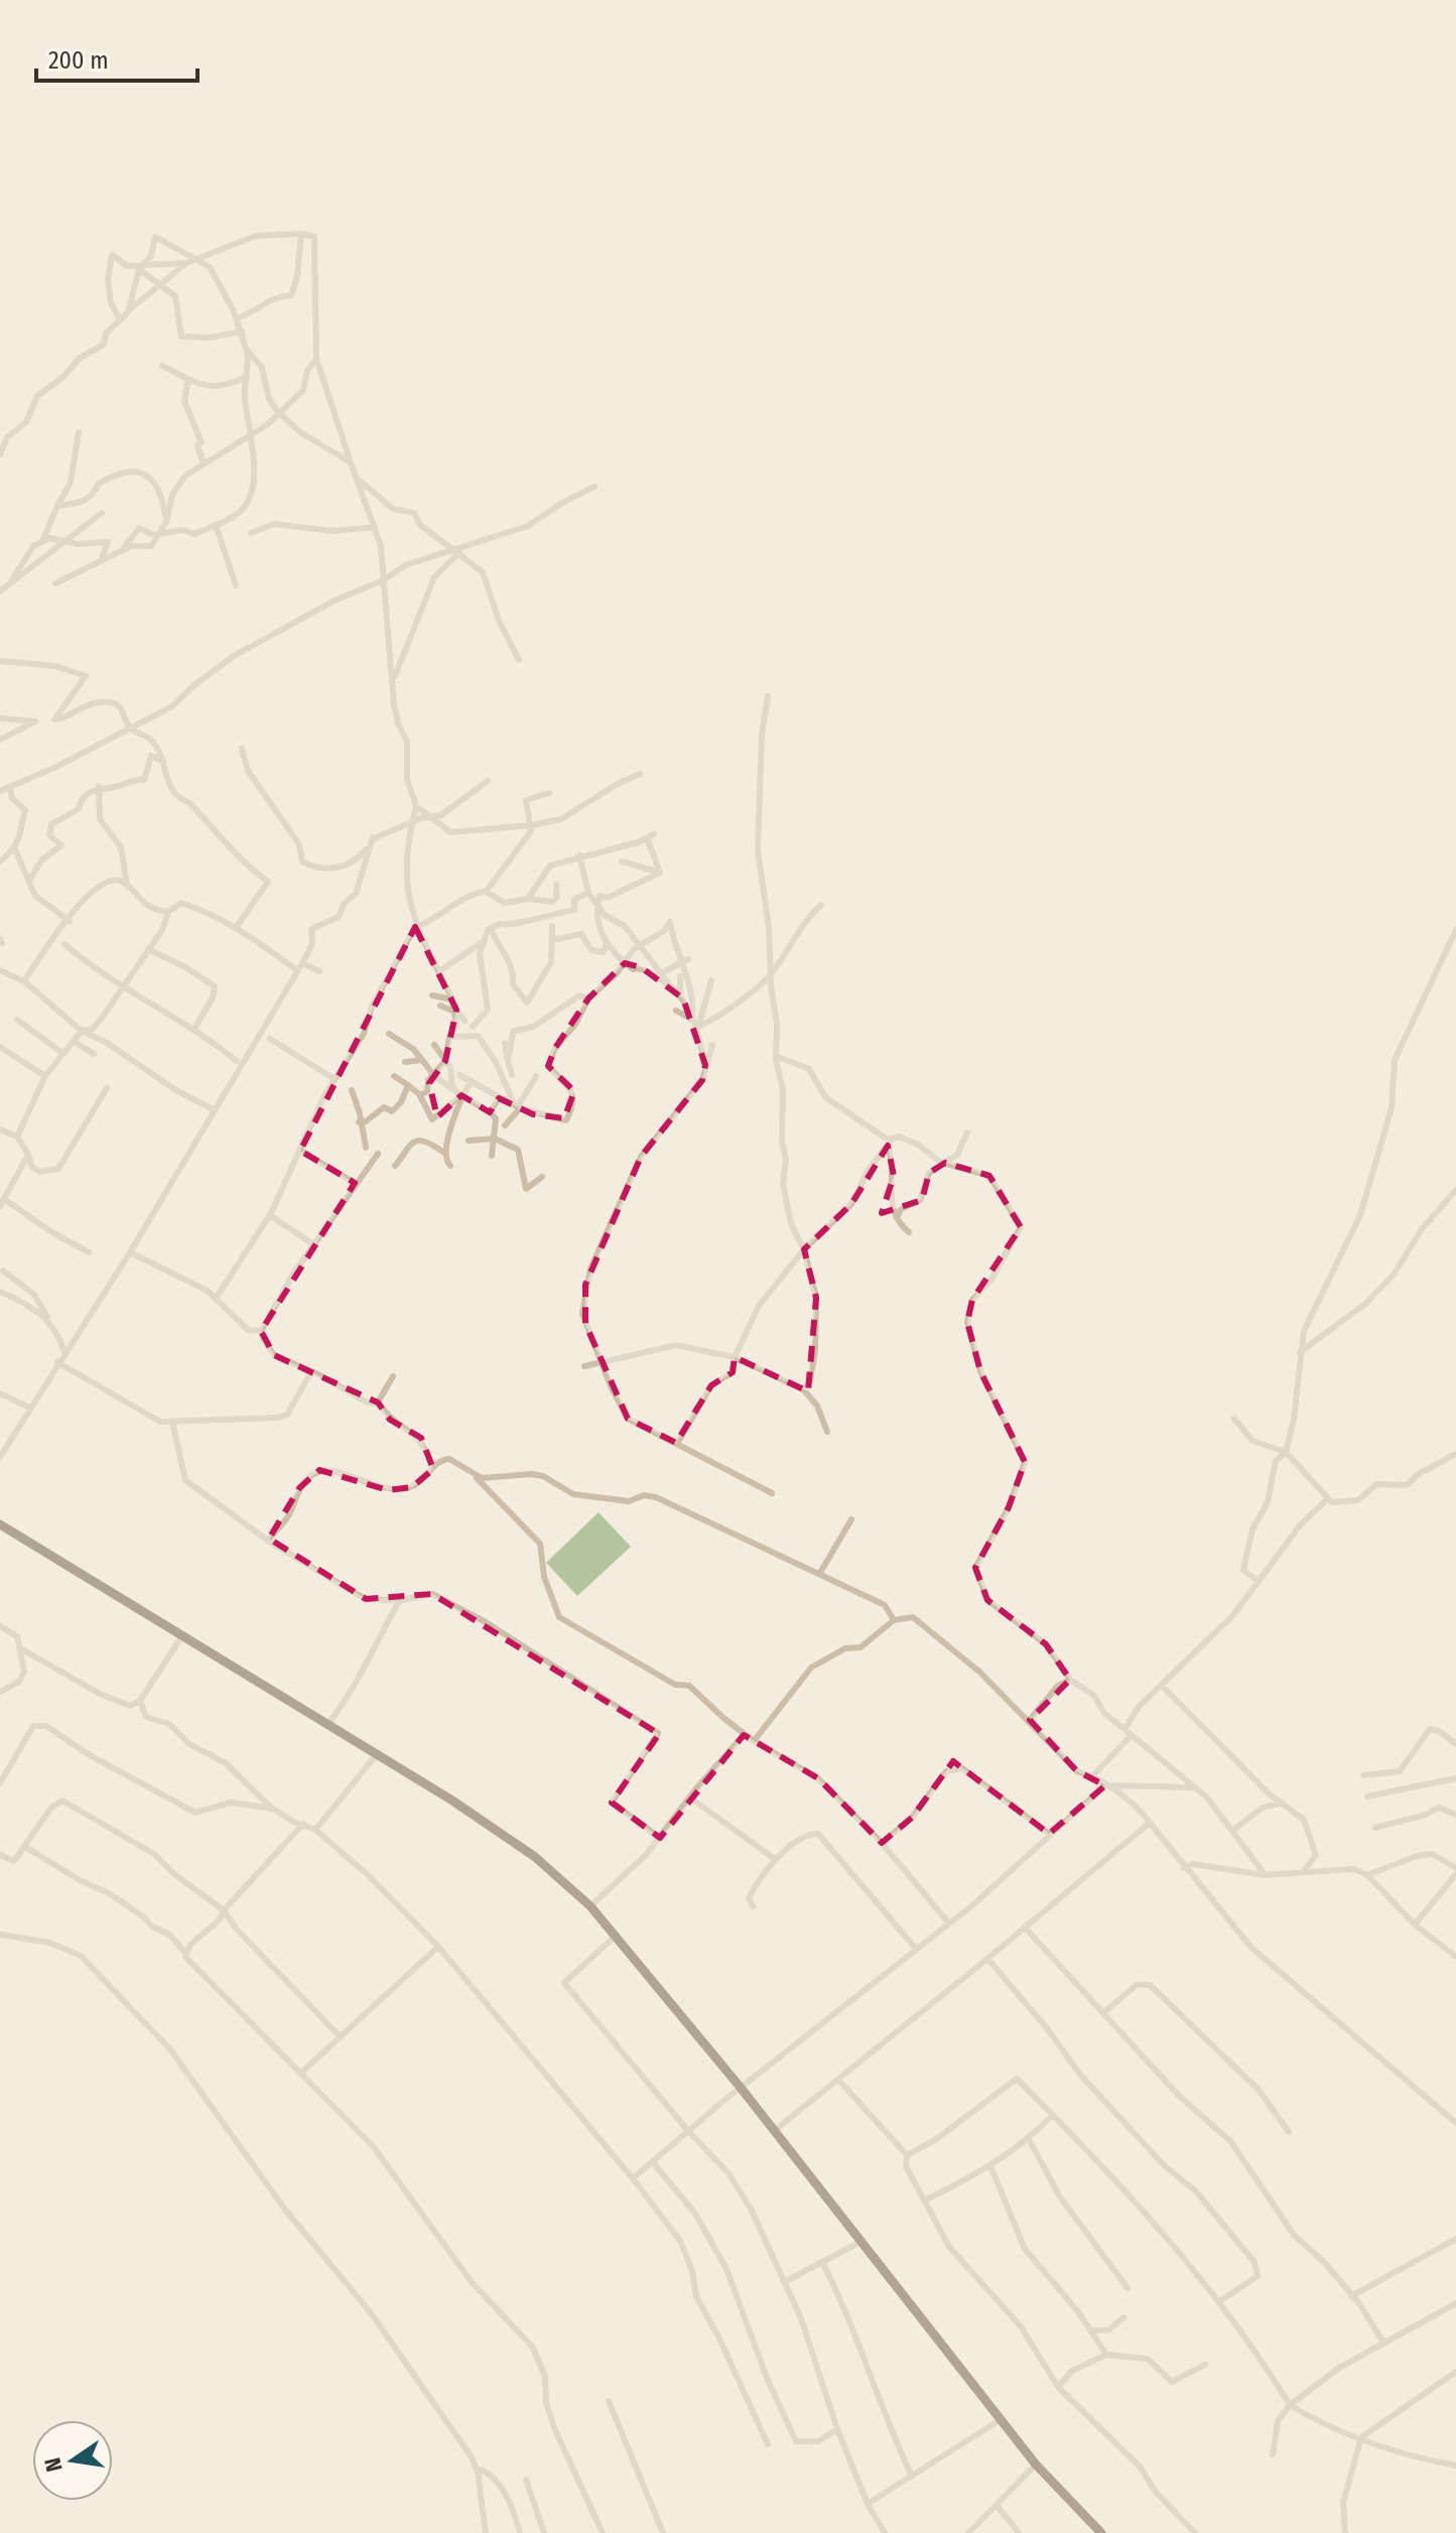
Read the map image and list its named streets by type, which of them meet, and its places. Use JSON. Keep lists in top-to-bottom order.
{
  "scale_bar": "200 m",
  "north": "left"
}
